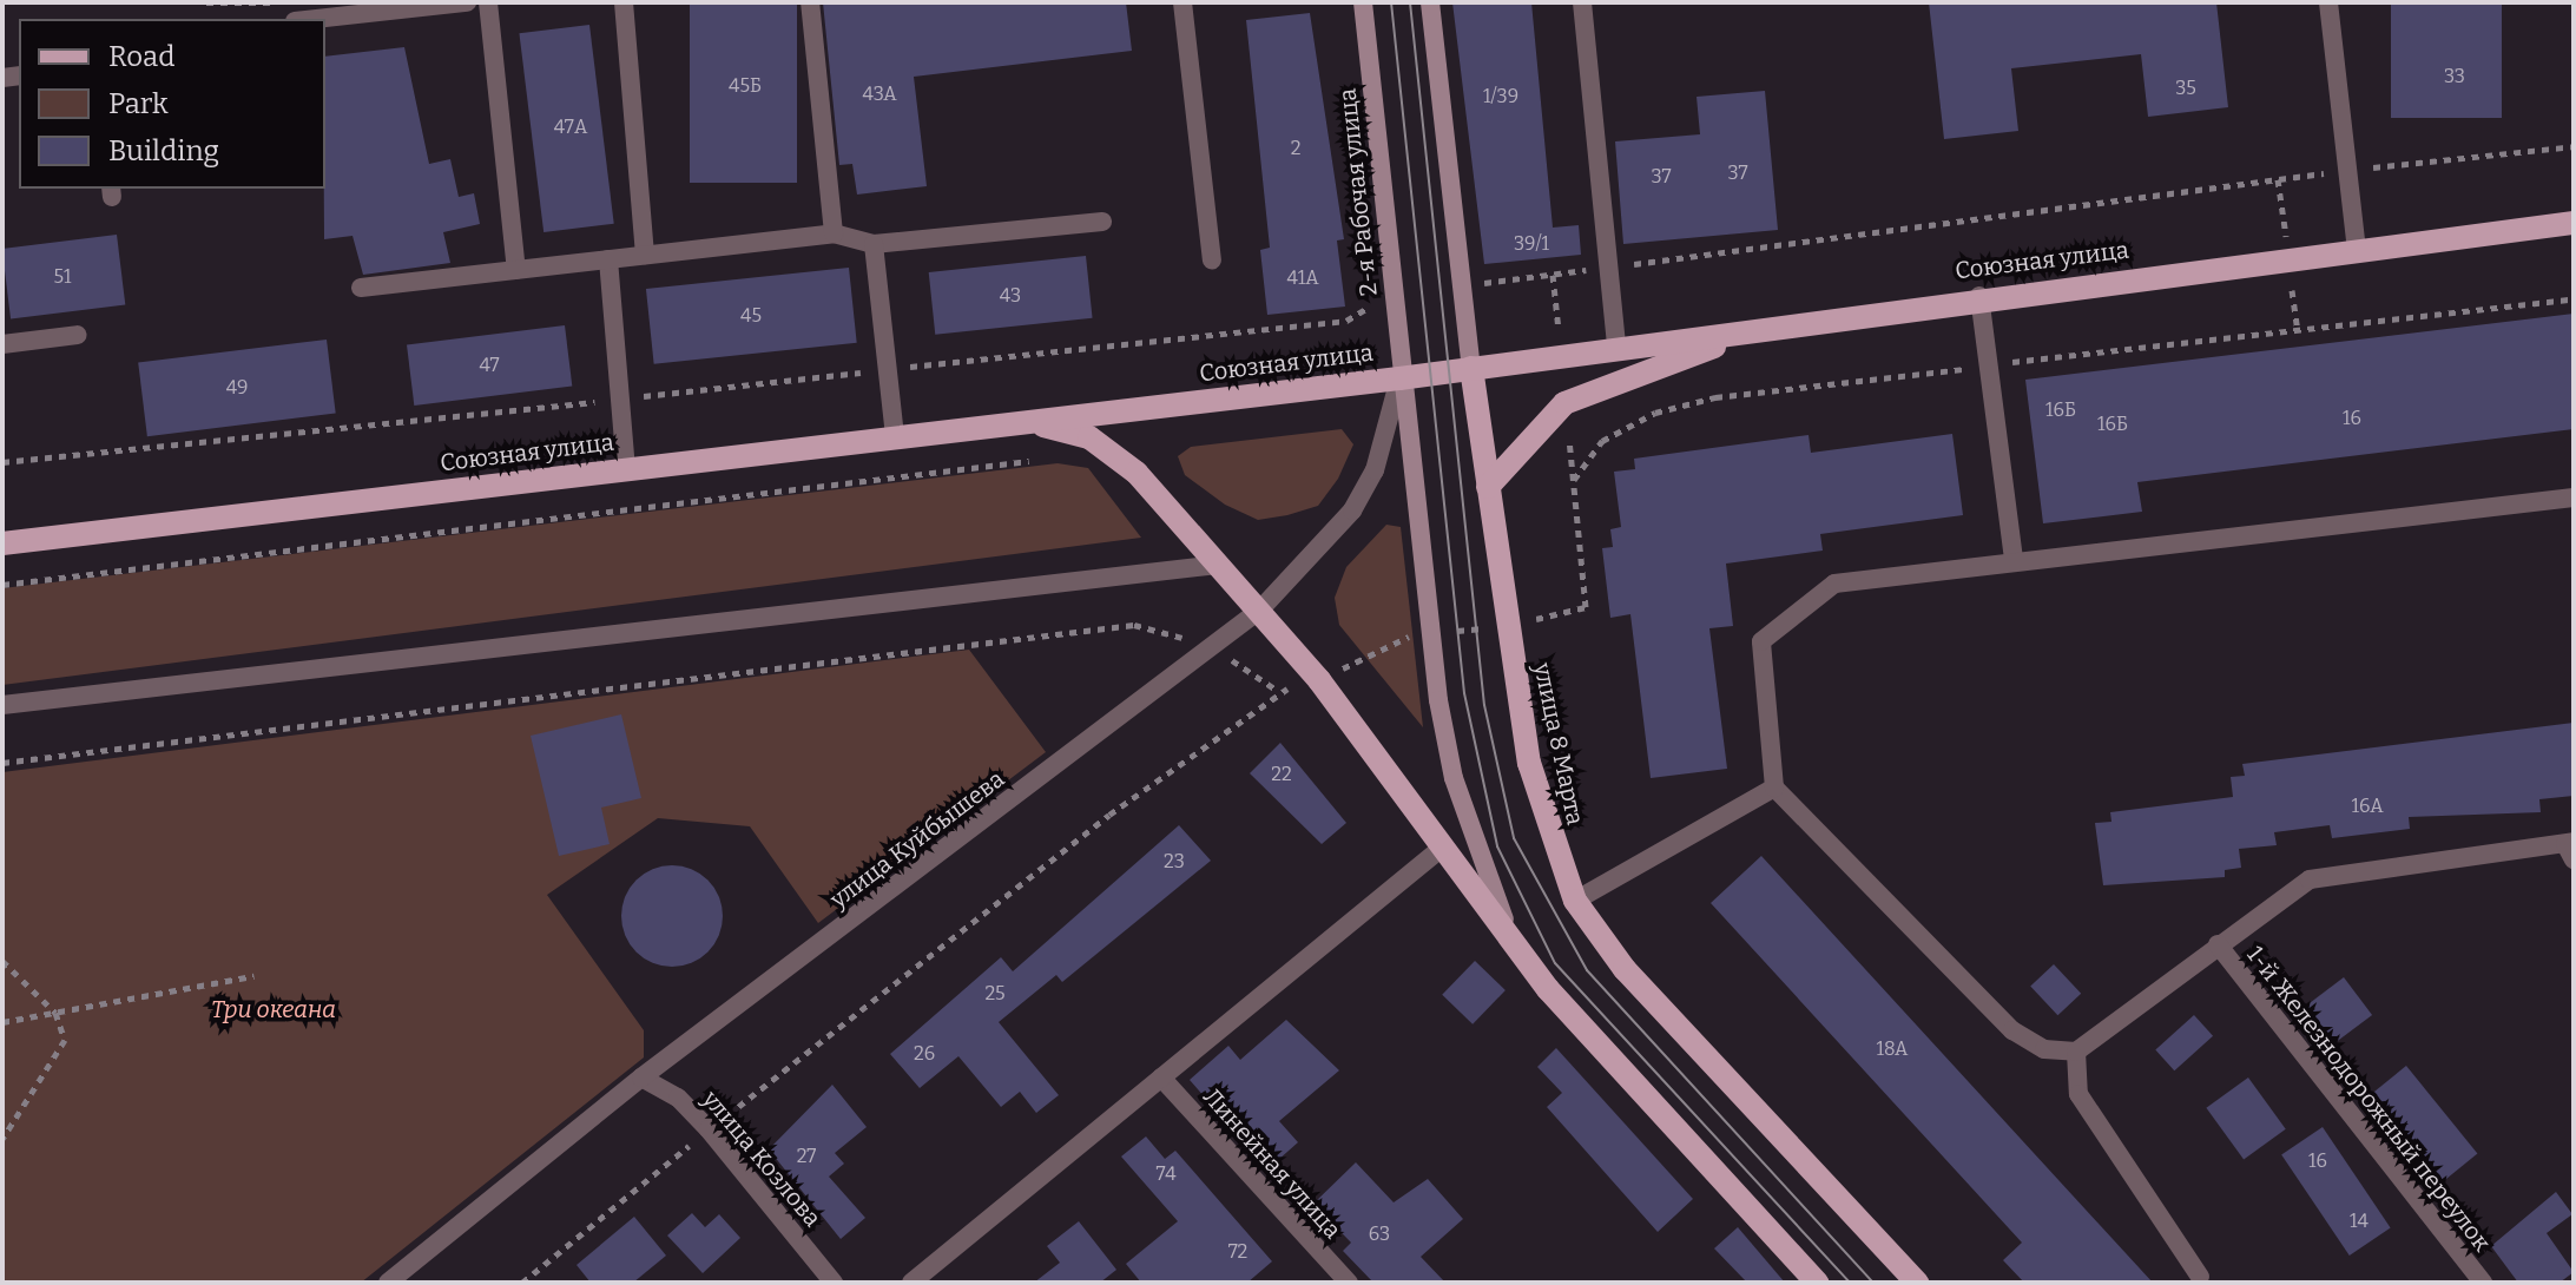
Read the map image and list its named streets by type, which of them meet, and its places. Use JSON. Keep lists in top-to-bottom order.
{
  "streets": {
    "main road": ["2-я Рабочая улица", "Союзная улица", "улица 8 Марта"],
    "street": [
      "улица Куйбышева",
      "1-й Железнодорожный переулок",
      "улица Козлова",
      "Линейная улица"
    ]
  },
  "crossings": [
    ["2-я Рабочая улица", "Союзная улица"],
    ["2-я Рабочая улица", "улица Куйбышева"],
    ["Союзная улица", "улица 8 Марта"],
    ["Союзная улица", "улица Куйбышева"],
    ["улица Куйбышева", "улица Козлова"]
  ],
  "parks": ["Три океана"],
  "house_numbers": [
    "33",
    "45Б",
    "35",
    "43А",
    "1/39",
    "47А",
    "2",
    "37",
    "37",
    "39/1",
    "51",
    "41А",
    "43",
    "45",
    "47",
    "49",
    "16Б",
    "16",
    "16Б",
    "22",
    "16А",
    "23",
    "25",
    "18А",
    "26",
    "27",
    "16",
    "74",
    "14",
    "63",
    "72"
  ],
  "legend": ["Road", "Park", "Building"]
}
